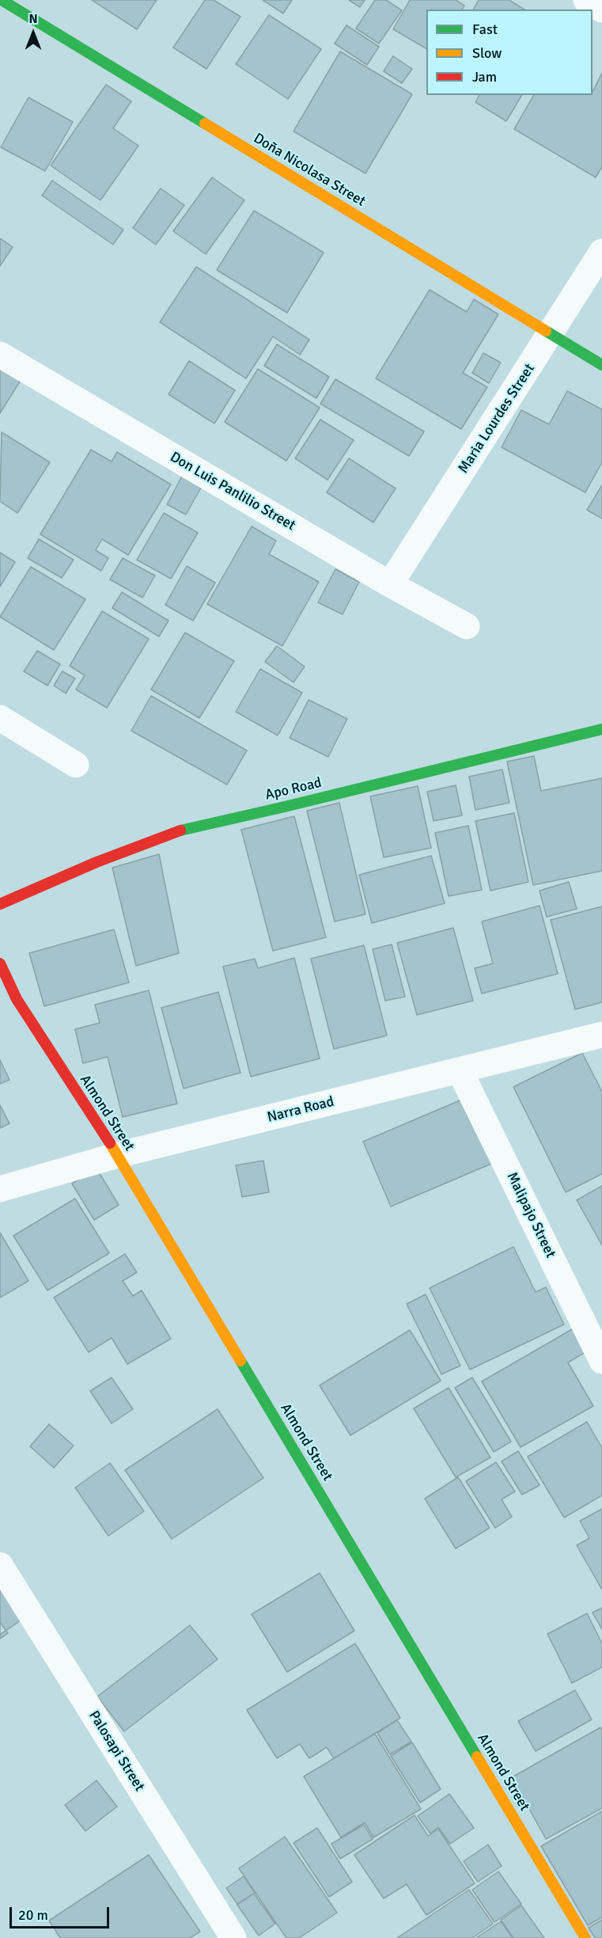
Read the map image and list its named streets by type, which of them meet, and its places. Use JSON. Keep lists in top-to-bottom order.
{
  "streets": {
    "street": [
      "Doña Nicolasa Street",
      "Maria Lourdes Street",
      "Don Luis Panlilio Street",
      "Apo Road",
      "Narra Road",
      "Almond Street",
      "Malipajo Street",
      "Palosapi Street"
    ]
  },
  "crossings": [
    ["Doña Nicolasa Street", "Maria Lourdes Street"],
    ["Maria Lourdes Street", "Don Luis Panlilio Street"],
    ["Narra Road", "Almond Street"],
    ["Narra Road", "Malipajo Street"]
  ],
  "legend": ["Fast", "Slow", "Jam"],
  "scale_bar": "20 m",
  "north": "top"
}
